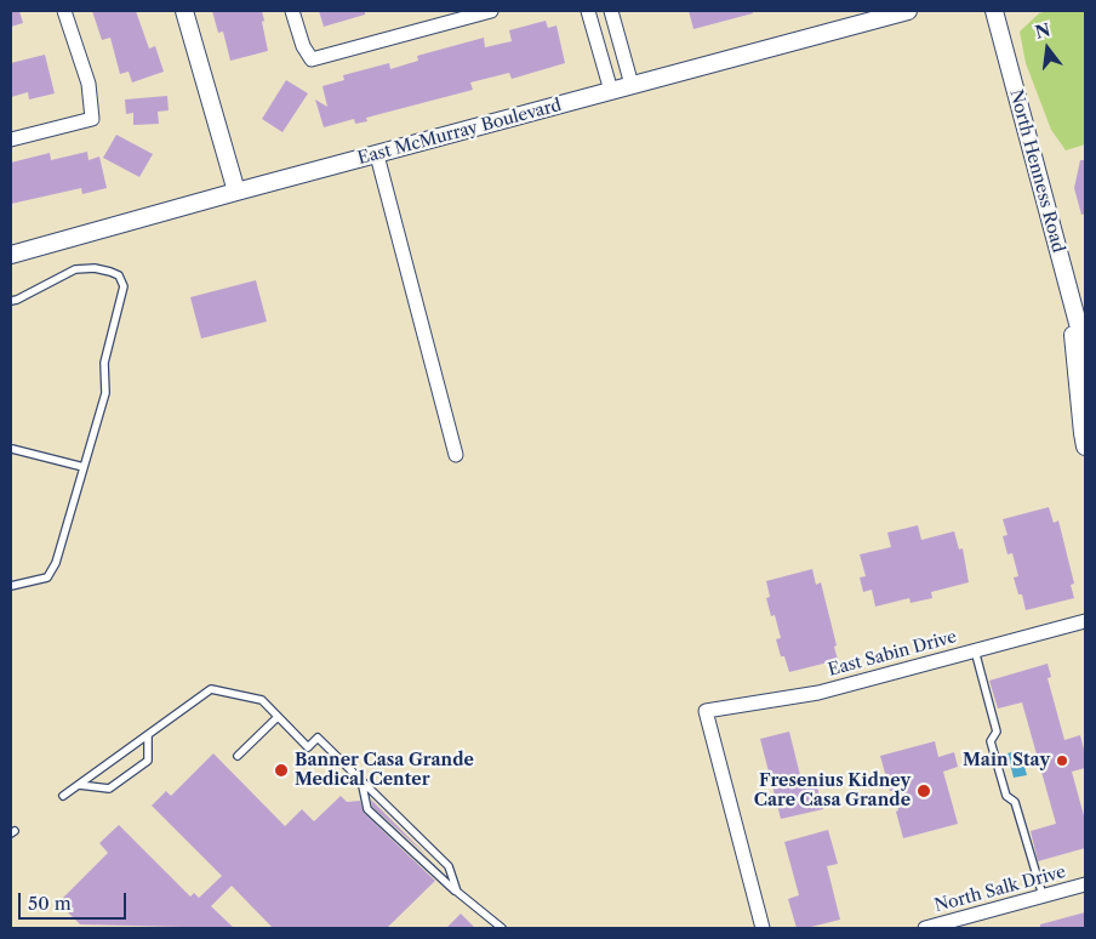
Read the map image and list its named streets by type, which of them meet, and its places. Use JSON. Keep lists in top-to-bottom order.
{
  "streets": {
    "street": [
      "East McMurray Boulevard",
      "North Henness Road",
      "East Sabin Drive",
      "North Salk Drive"
    ]
  },
  "places": ["Main Stay", "Banner Casa Grande Medical Center", "Fresenius Kidney Care Casa Grande"],
  "scale_bar": "50 m",
  "north": "top"
}
